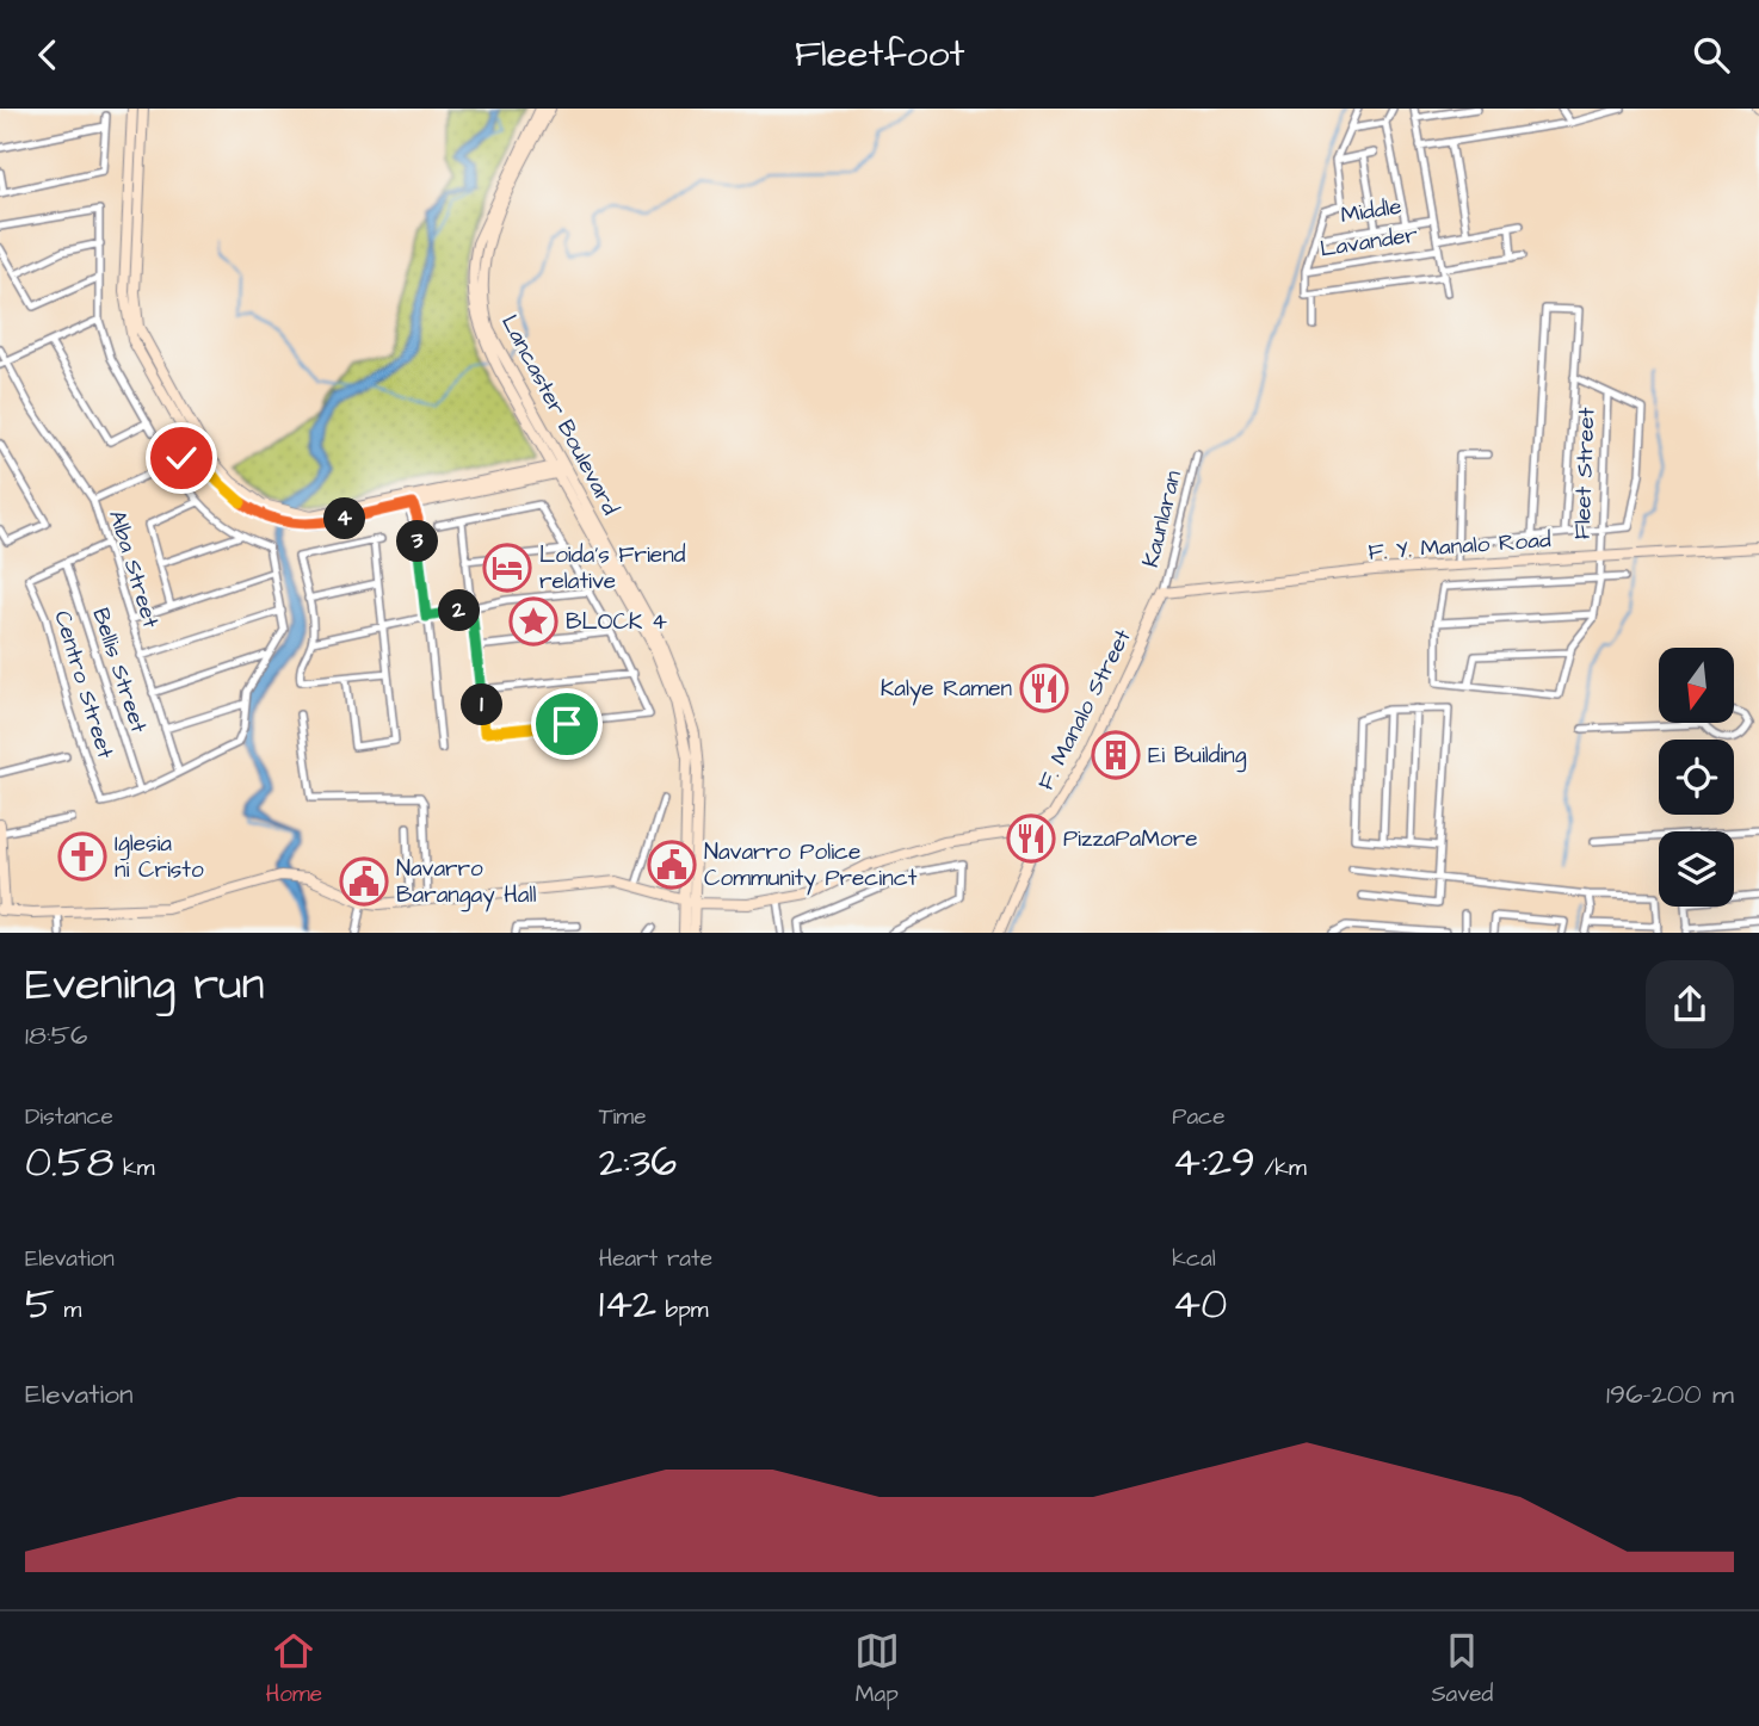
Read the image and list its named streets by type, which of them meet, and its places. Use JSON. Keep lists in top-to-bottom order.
{
  "streets": {
    "street": [
      "Middle",
      "Lavander",
      "Lancaster Boulevard",
      "Fleet Street",
      "Kaunlaran",
      "F. Y. Manalo Road",
      "Alba Street",
      "Bellis Street",
      "Centro Street",
      "F. Manalo Street"
    ]
  },
  "crossings": [
    ["Fleet Street", "F. Y. Manalo Road"],
    ["Kaunlaran", "F. Y. Manalo Road"],
    ["Kaunlaran", "F. Manalo Street"],
    ["F. Y. Manalo Road", "F. Manalo Street"],
    ["Bellis Street", "Centro Street"]
  ],
  "places": {
    "hotel": ["Loida’s Friend relative"],
    "place": ["BLOCK 4"],
    "restaurant": ["Kalye Ramen", "PizzaPaMore"],
    "building": ["Ei Building"],
    "church": ["Iglesia ni Cristo"],
    "public building": ["Navarro Police Community Precinct", "Navarro Barangay Hall"]
  },
  "north": "bottom",
  "page": {
    "header": "Fleetfoot",
    "pins": [
      "4",
      "3",
      "2",
      "1"
    ],
    "heading": ["Evening run", "18:56"],
    "stats": [
      ["Distance", "0.58 km"],
      ["Time", "2:36"],
      ["Pace", "4:29 /km"],
      ["Elevation", "5 m"],
      ["Heart rate", "142 bpm"],
      ["kcal", "40"]
    ],
    "chart": ["Elevation", "196–200 m"],
    "tabs": ["Home", "Map", "Saved"]
  }
}
